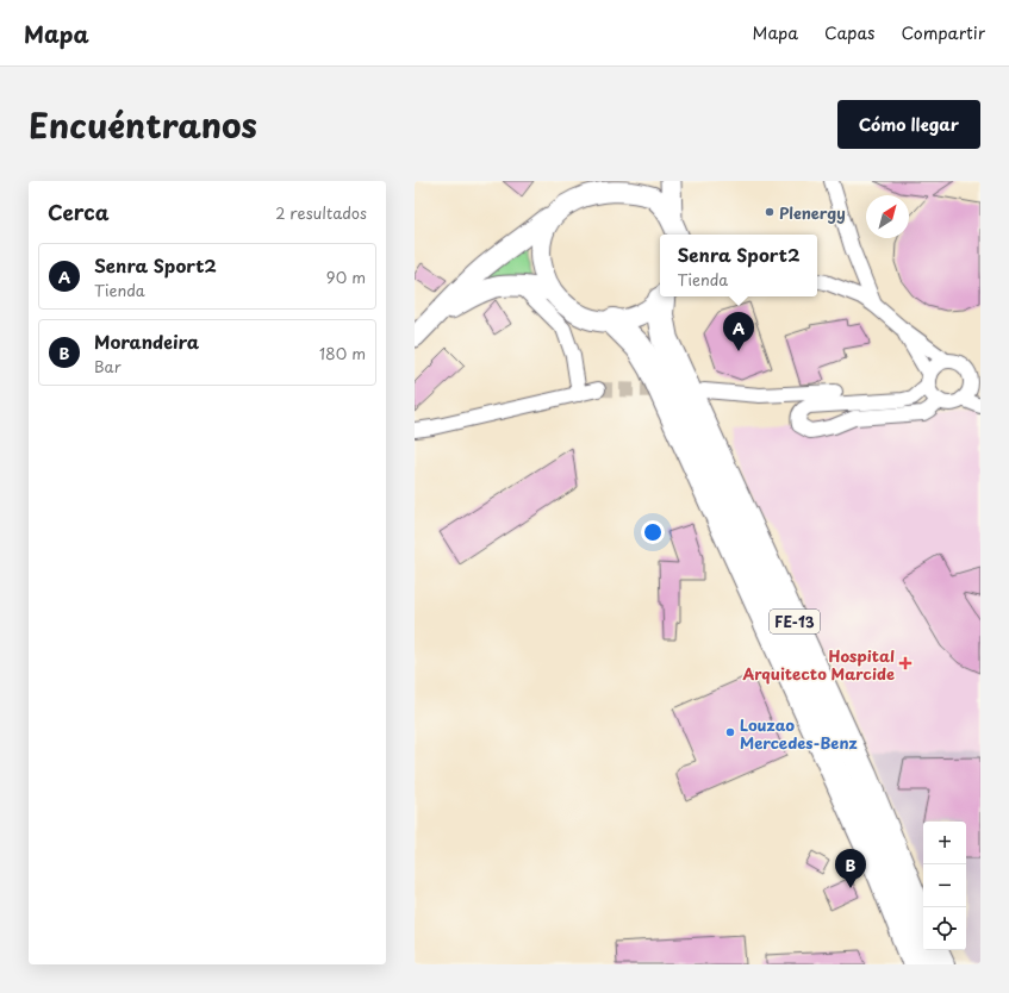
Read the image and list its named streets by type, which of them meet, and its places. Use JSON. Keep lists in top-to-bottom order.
{
  "streets": {
    "highway": ["FE-13"]
  },
  "places": {
    "other": ["Plenergy", "Louzao Mercedes-Benz"],
    "health": ["Hospital Arquitecto Marcide"]
  },
  "north": "top right",
  "page": {
    "header": "Mapa",
    "nav": ["Mapa", "Capas", "Compartir"],
    "title": "Encuéntranos",
    "buttons": "Cómo llegar",
    "heading": ["Cerca", "2 resultados"],
    "popup": ["Senra Sport2", "Tienda"],
    "list": [
      {
        "mark": "A",
        "name": "Senra Sport2",
        "note": "Tienda",
        "value": "90 m"
      },
      {
        "mark": "B",
        "name": "Morandeira",
        "note": "Bar",
        "value": "180 m"
      }
    ],
    "pins": ["A", "B"],
    "map_buttons": ["+", "−"]
  }
}
